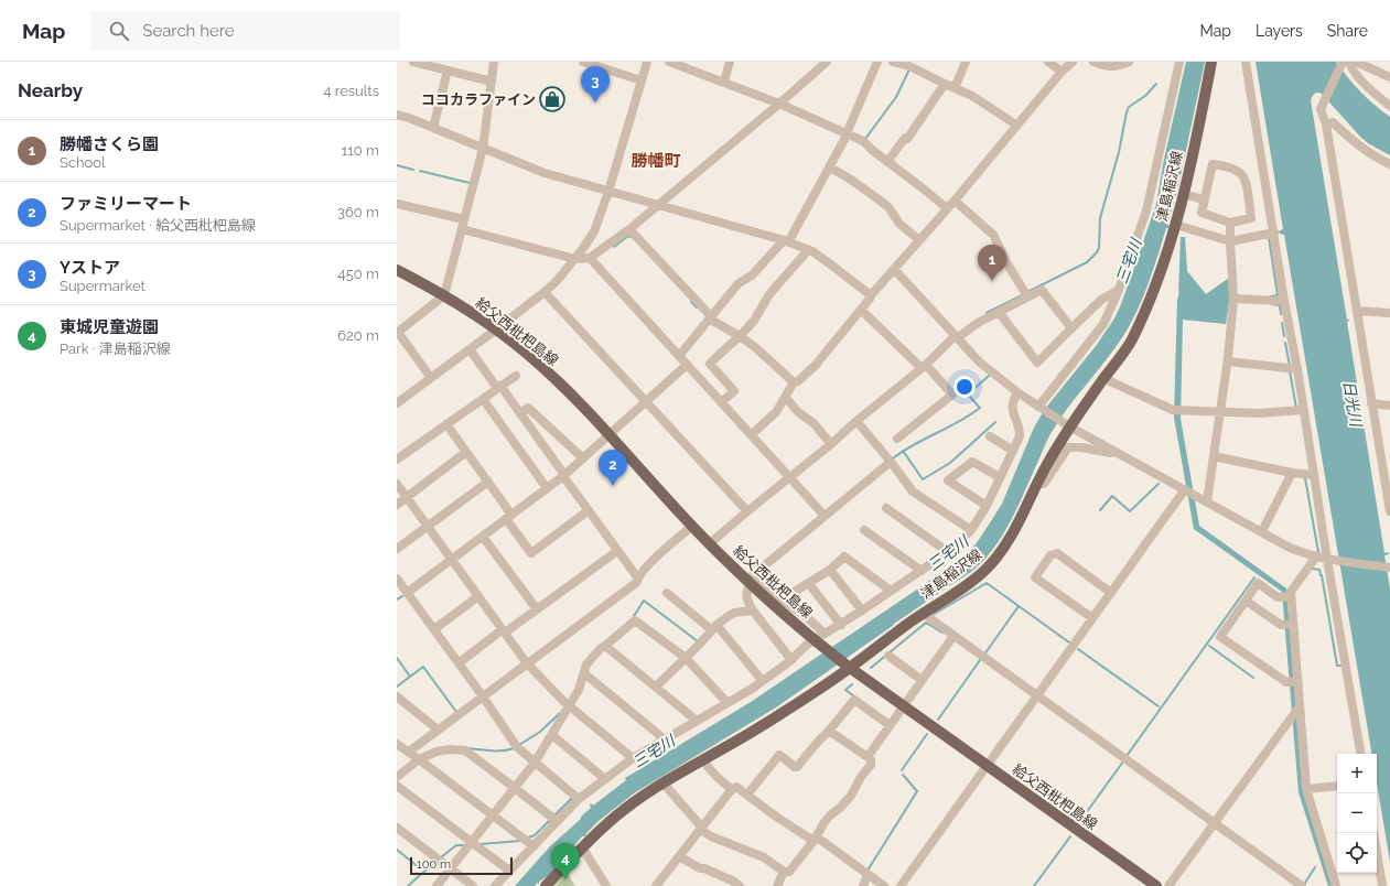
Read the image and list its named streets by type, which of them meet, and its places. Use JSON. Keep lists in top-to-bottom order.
{
  "streets": {
    "main road": ["津島稲沢線", "給父西枇杷島線"]
  },
  "crossings": [
    ["津島稲沢線", "給父西枇杷島線"]
  ],
  "districts": ["勝幡町"],
  "water": ["三宅川", "日光川"],
  "places": {
    "shop": ["ココカラファイン"]
  },
  "scale_bar": "100 m",
  "page": {
    "header": "Map",
    "search": "Search here",
    "nav": ["Map", "Layers", "Share"],
    "heading": ["Nearby", "4 results"],
    "pins": [
      "3",
      "1",
      "2",
      "4"
    ],
    "list": [
      {
        "mark": "1",
        "name": "勝幡さくら園",
        "note": "School",
        "value": "110 m"
      },
      {
        "mark": "2",
        "name": "ファミリーマート",
        "note": "Supermarket · 給父西枇杷島線",
        "value": "360 m"
      },
      {
        "mark": "3",
        "name": "Yストア",
        "note": "Supermarket",
        "value": "450 m"
      },
      {
        "mark": "4",
        "name": "東城児童遊園",
        "note": "Park · 津島稲沢線",
        "value": "620 m"
      }
    ],
    "map_buttons": ["+", "−"],
    "scale": "100 m"
  }
}
